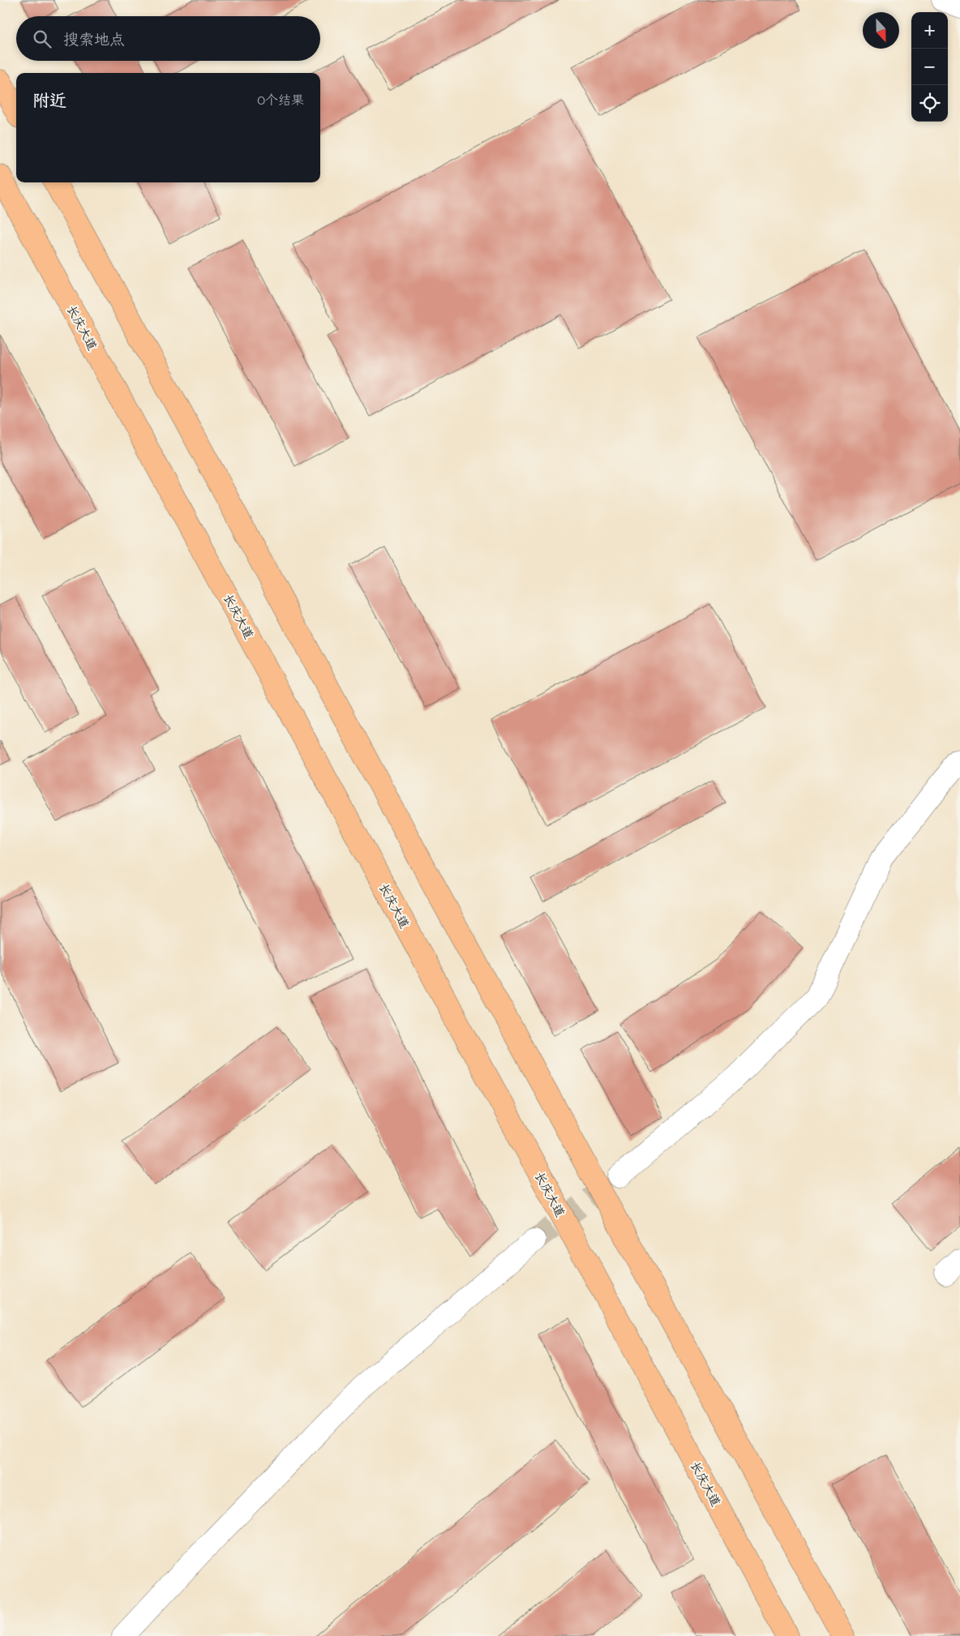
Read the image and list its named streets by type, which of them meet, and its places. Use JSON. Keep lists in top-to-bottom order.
{
  "streets": {
    "main road": ["长庆大道"]
  },
  "north": "bottom",
  "page": {
    "map_buttons": ["+", "−"],
    "search": "搜索地点",
    "heading": ["附近", "0个结果"]
  }
}
